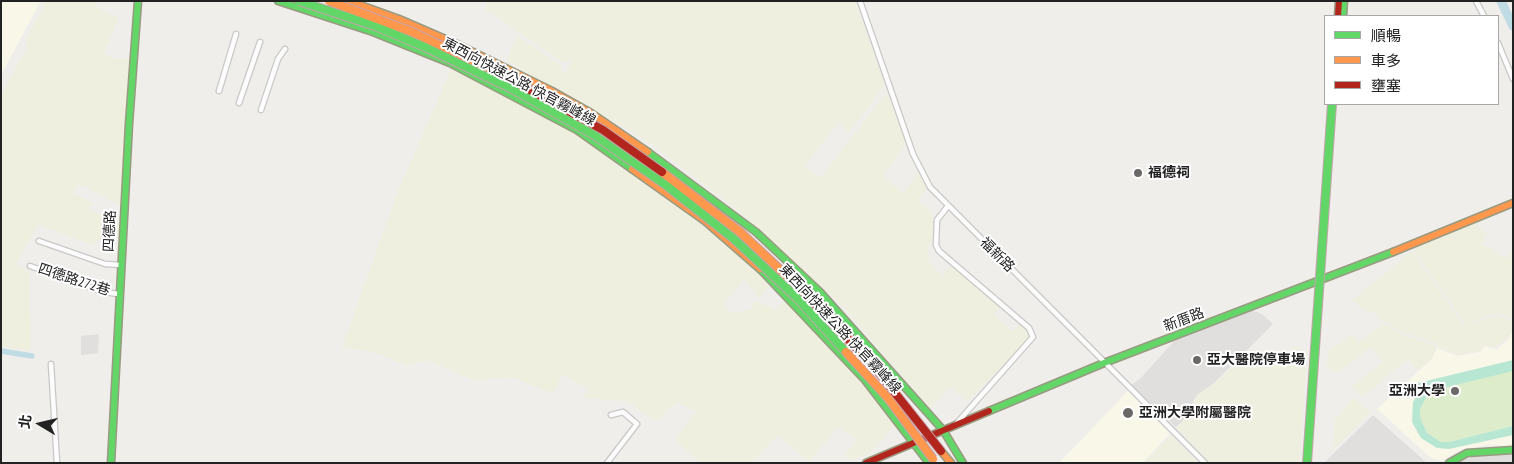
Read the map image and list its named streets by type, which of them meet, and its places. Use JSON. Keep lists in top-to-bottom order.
{
  "streets": {
    "main road": ["東西向快速公路 快官霧峰線", "四德路", "新厝路"],
    "street": ["福新路", "四德路272巷"]
  },
  "crossings": [
    ["四德路", "四德路272巷"],
    ["福新路", "新厝路"]
  ],
  "places": [
    "福德祠",
    "亞大醫院停車場",
    "亞洲大學",
    "亞洲大學附屬醫院"
  ],
  "legend": ["順暢", "車多", "壅塞"],
  "north": "left"
}
